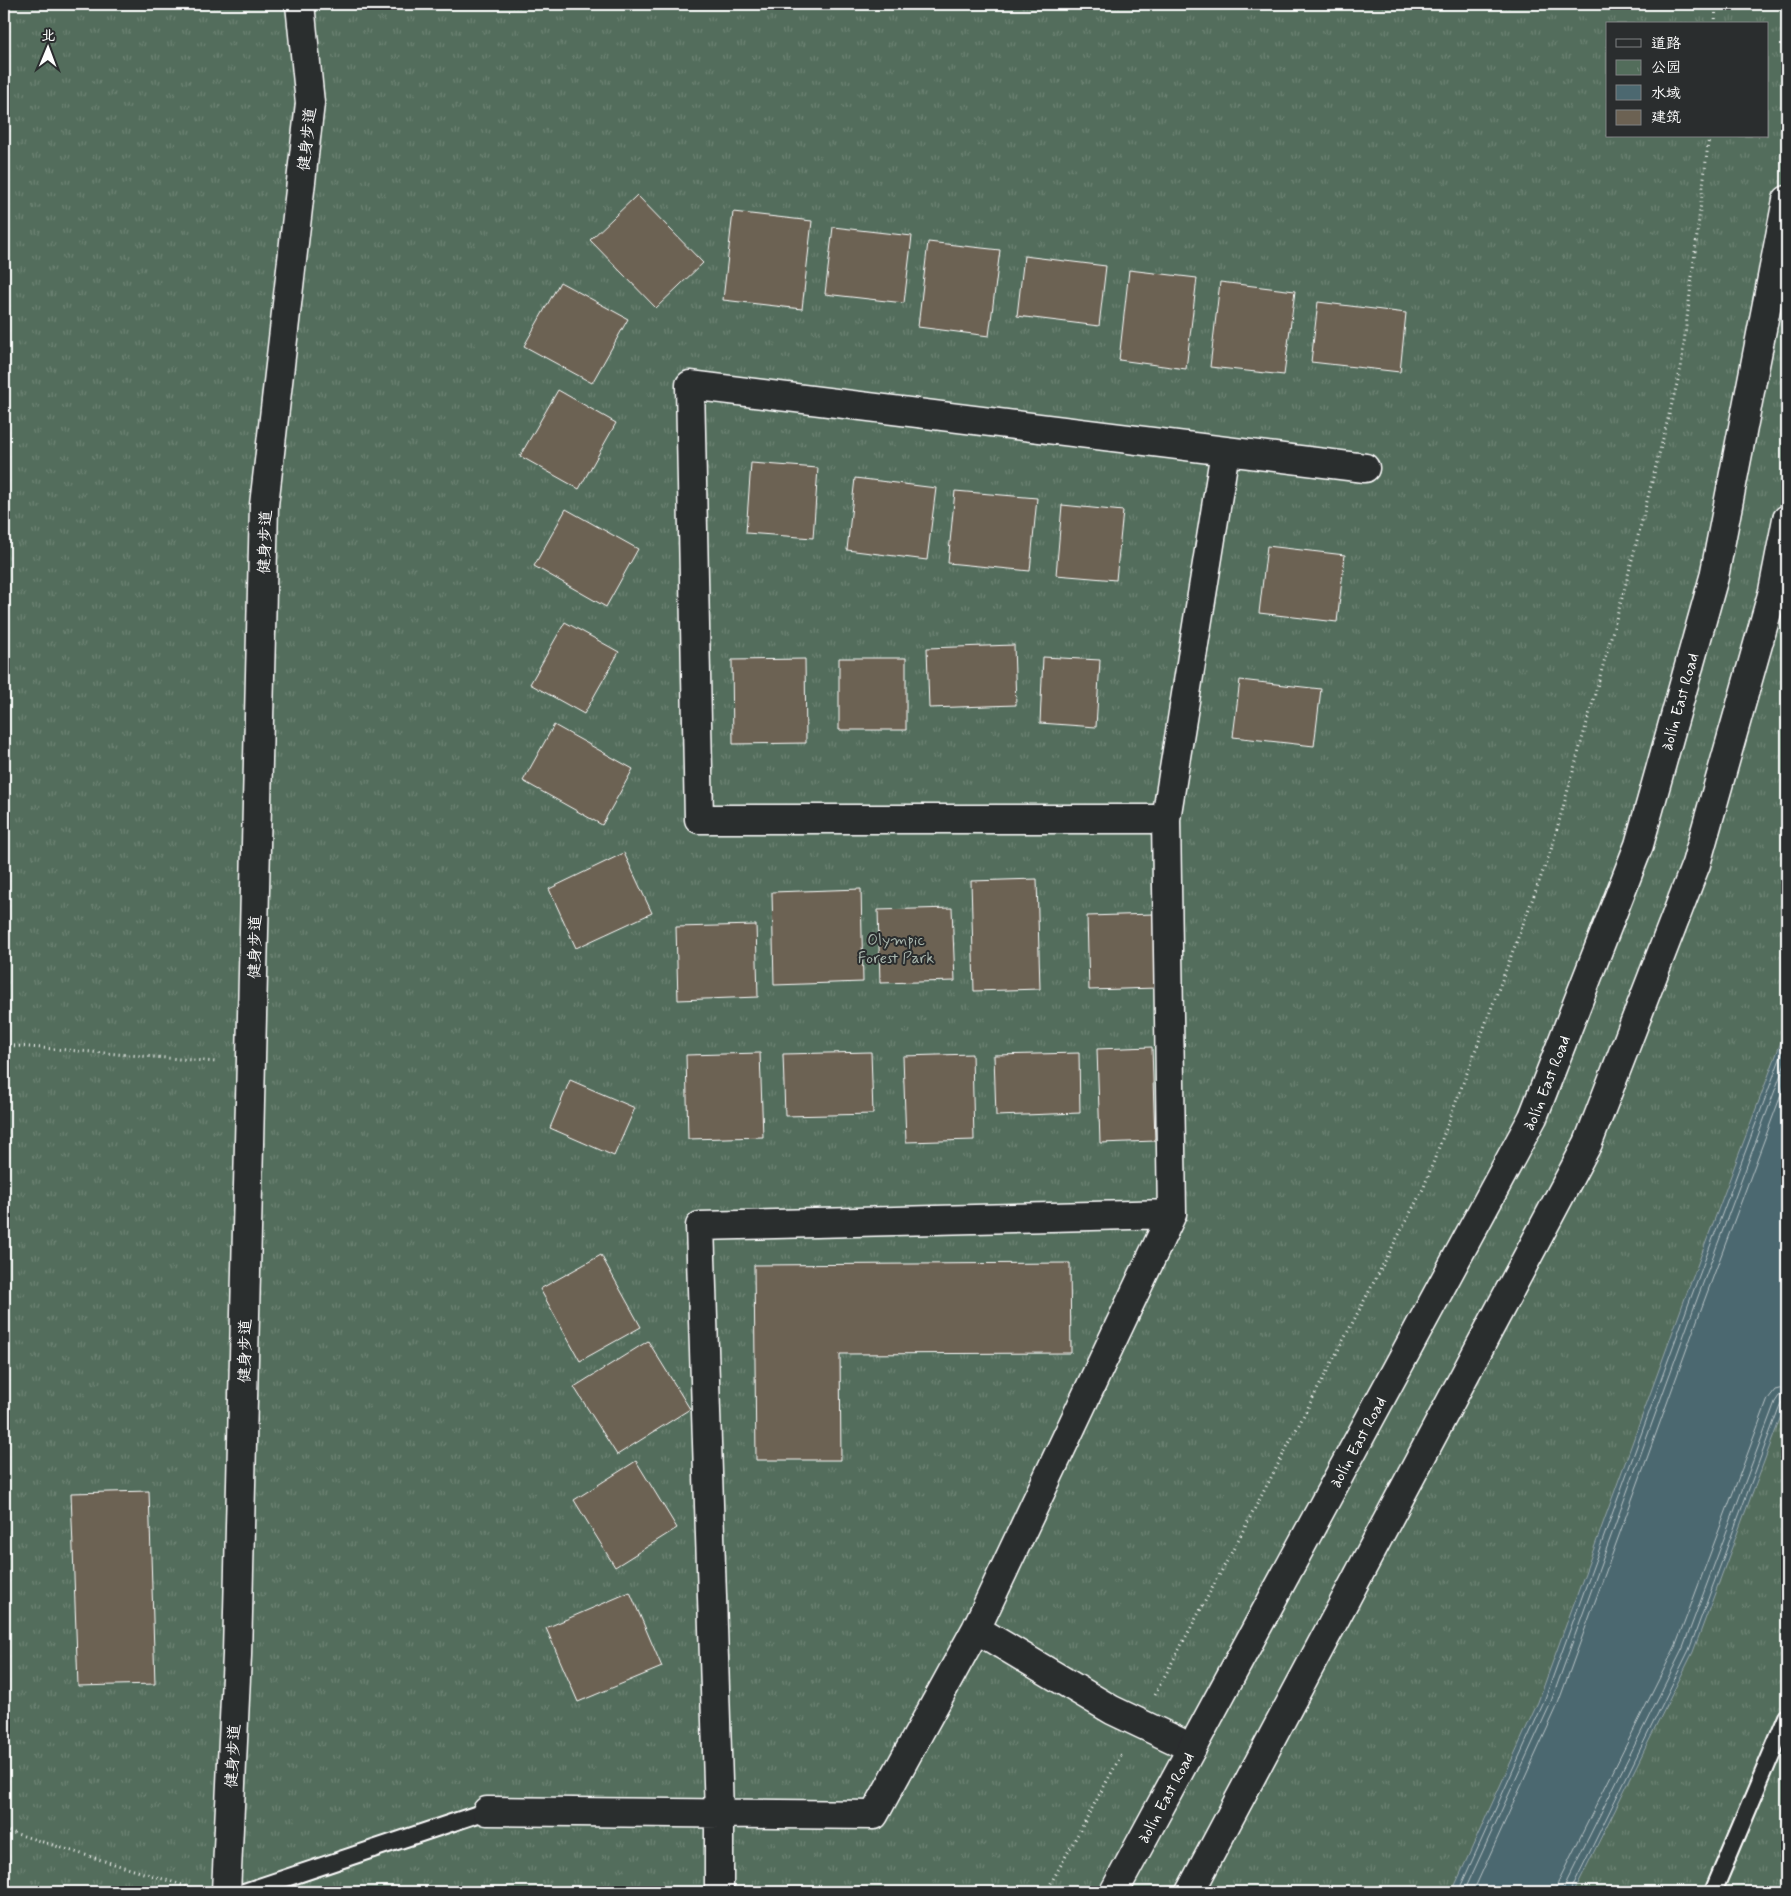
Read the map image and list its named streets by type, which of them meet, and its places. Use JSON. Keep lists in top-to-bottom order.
{
  "streets": {
    "street": ["健身步道", "àolín East Road"]
  },
  "parks": ["Olympic Forest Park"],
  "legend": [
    "道路",
    "公园",
    "水域",
    "建筑"
  ],
  "north": "top"
}
